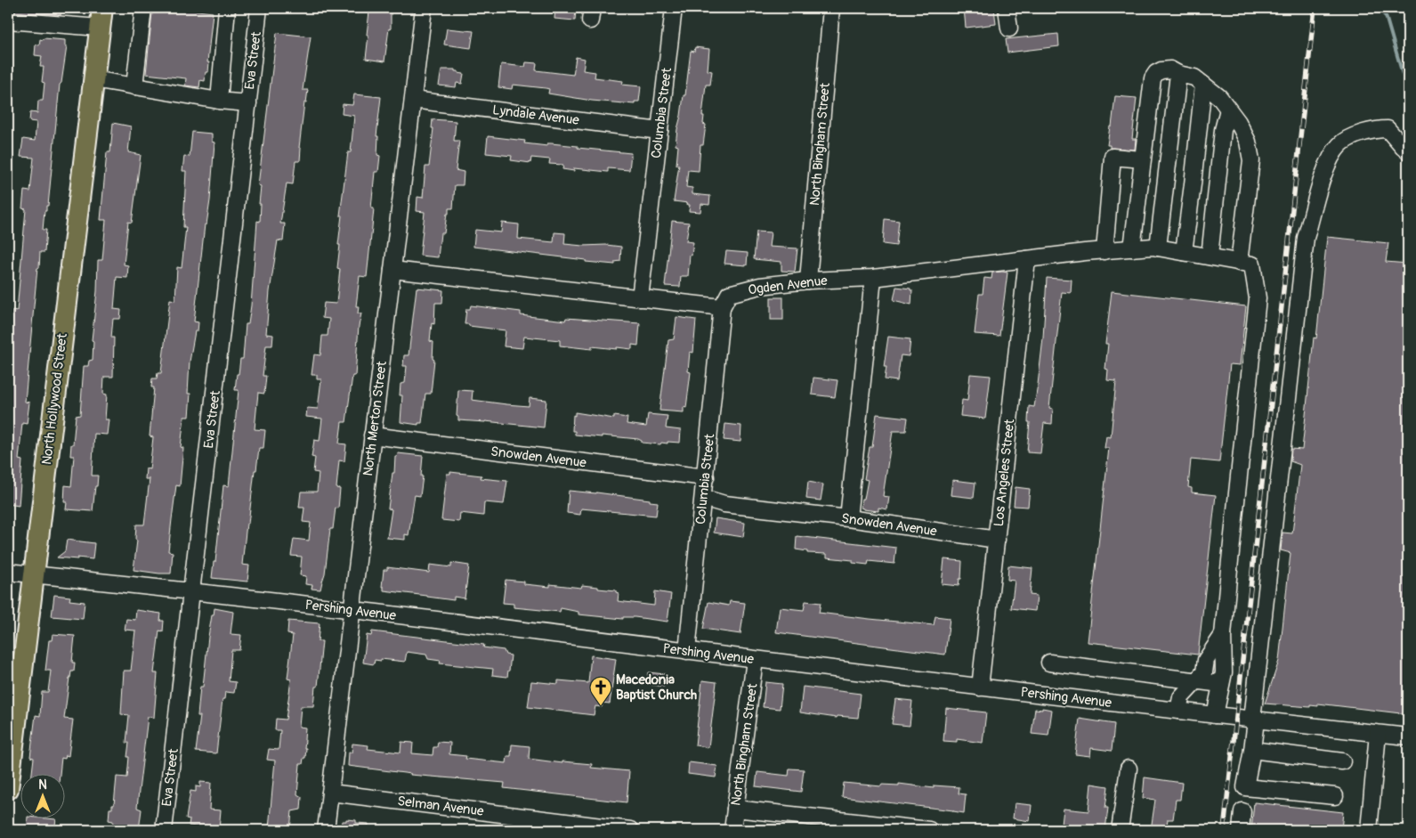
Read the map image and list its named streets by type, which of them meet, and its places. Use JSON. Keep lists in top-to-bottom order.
{
  "streets": {
    "main road": ["North Hollywood Street"],
    "street": [
      "Eva Street",
      "Columbia Street",
      "Lyndale Avenue",
      "North Bingham Street",
      "Ogden Avenue",
      "North Merton Street",
      "Snowden Avenue",
      "Los Angeles Street",
      "Pershing Avenue",
      "Selman Avenue"
    ]
  },
  "crossings": [
    ["Eva Street", "Pershing Avenue"],
    ["Columbia Street", "Lyndale Avenue"],
    ["Columbia Street", "Ogden Avenue"],
    ["Columbia Street", "Snowden Avenue"],
    ["Columbia Street", "Pershing Avenue"],
    ["Lyndale Avenue", "North Merton Street"],
    ["North Bingham Street", "Ogden Avenue"],
    ["North Bingham Street", "Pershing Avenue"],
    ["Ogden Avenue", "Los Angeles Street"],
    ["North Hollywood Street", "Pershing Avenue"],
    ["North Merton Street", "Snowden Avenue"],
    ["North Merton Street", "Pershing Avenue"],
    ["North Merton Street", "Selman Avenue"],
    ["Snowden Avenue", "Los Angeles Street"],
    ["Los Angeles Street", "Pershing Avenue"]
  ],
  "places": {
    "church": ["Macedonia Baptist Church"]
  },
  "north": "top"
}
